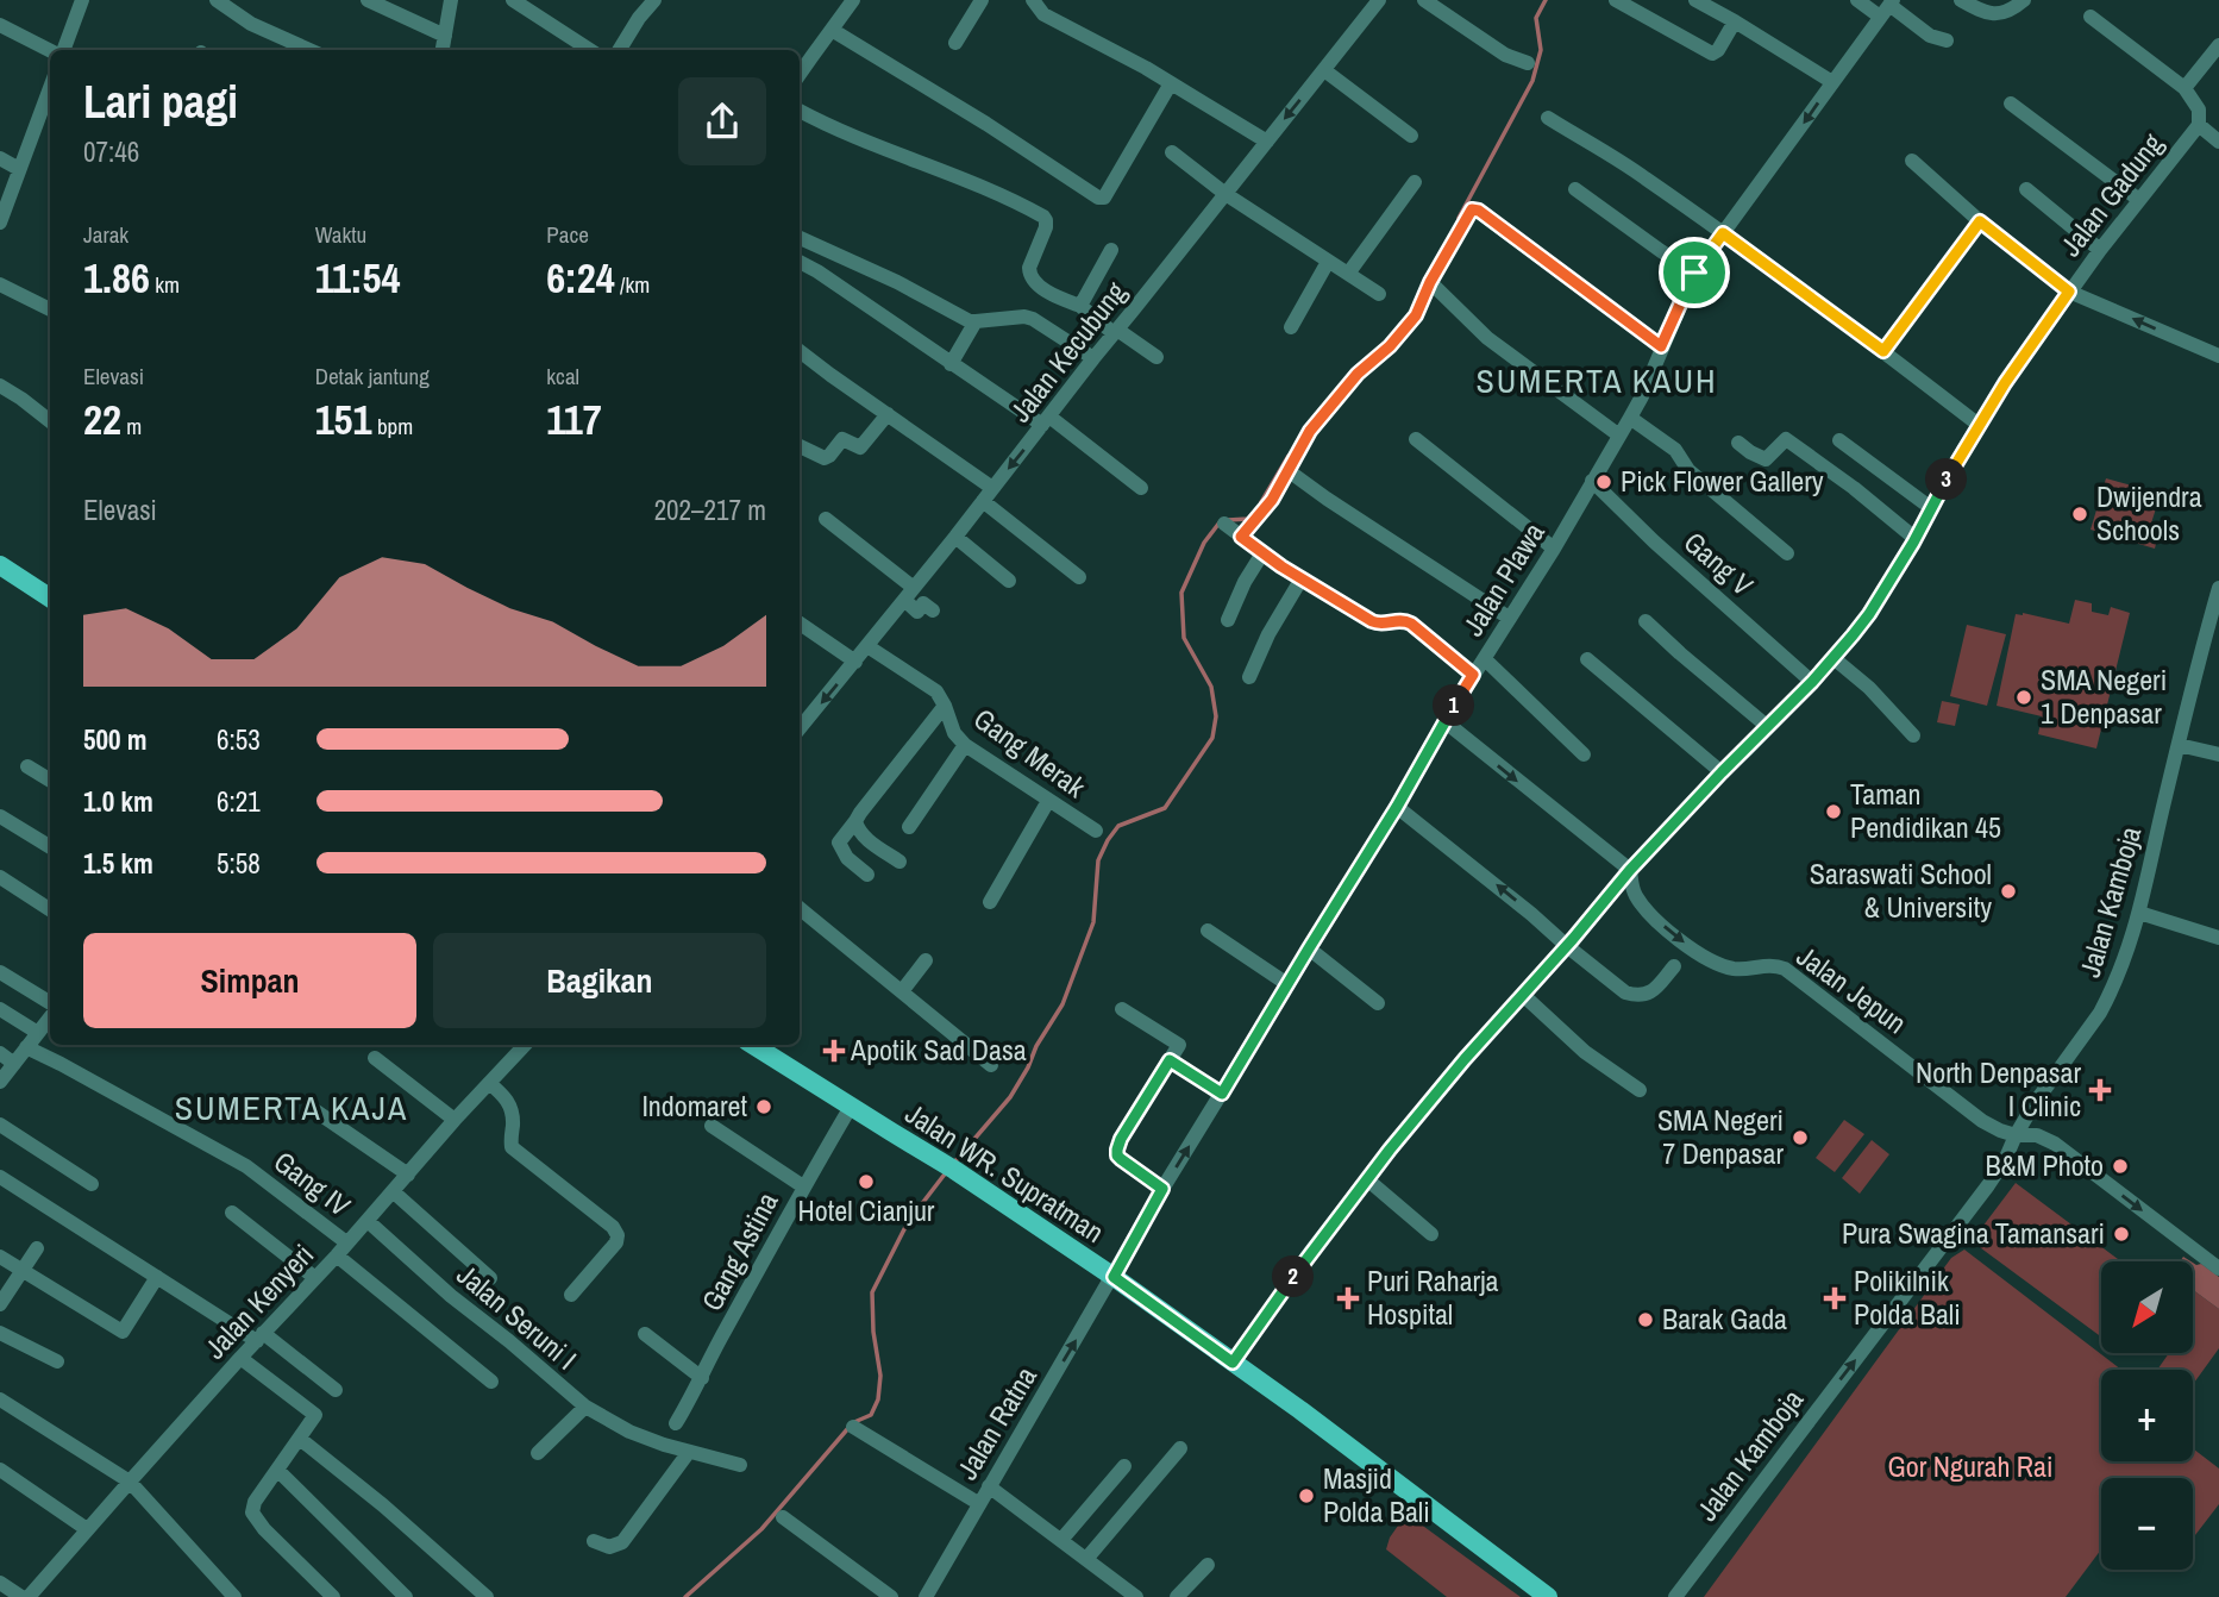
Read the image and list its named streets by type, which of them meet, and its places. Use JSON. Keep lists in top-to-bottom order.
{
  "streets": {
    "main road": ["Jalan WR. Supratman"],
    "street": [
      "Jalan Gadung",
      "Jalan Kecubung",
      "Gang V",
      "Jalan Plawa",
      "Gang Merak",
      "Jalan Kamboja",
      "Jalan Jepun",
      "Gang IV",
      "Gang Astina",
      "Jalan Kenyeri",
      "Jalan Seruni I",
      "Jalan Ratna"
    ]
  },
  "crossings": [
    ["Jalan Gadung", "Gang V"],
    ["Jalan Gadung", "Jalan Jepun"],
    ["Jalan Gadung", "Jalan WR. Supratman"],
    ["Jalan Kecubung", "Gang Merak"],
    ["Gang V", "Jalan Plawa"],
    ["Jalan Plawa", "Jalan WR. Supratman"],
    ["Jalan Plawa", "Jalan Ratna"],
    ["Jalan Kamboja", "Jalan Jepun"],
    ["Jalan WR. Supratman", "Gang Astina"],
    ["Jalan WR. Supratman", "Jalan Ratna"],
    ["Gang IV", "Jalan Kenyeri"],
    ["Jalan Kenyeri", "Jalan Seruni I"]
  ],
  "one_way": ["Jalan Kamboja", "Jalan Jepun"],
  "districts": ["SUMERTA KAUH", "SUMERTA KAJA"],
  "parks": ["Gor Ngurah Rai"],
  "places": {
    "other": [
      "Pick Flower Gallery",
      "Dwijendra Schools",
      "SMA Negeri 1 Denpasar",
      "Taman Pendidikan 45",
      "Saraswati School & University",
      "Indomaret",
      "SMA Negeri 7 Denpasar",
      "B&M Photo",
      "Hotel Cianjur",
      "Pura Swagina Tamansari",
      "Barak Gada",
      "Masjid Polda Bali"
    ],
    "health": [
      "Apotik Sad Dasa",
      "North Denpasar I Clinic",
      "Puri Raharja Hospital",
      "Polikilnik Polda Bali"
    ]
  },
  "north": "bottom left",
  "page": {
    "heading": ["Lari pagi", "07:46"],
    "stats": [
      ["Jarak", "1.86 km"],
      ["Waktu", "11:54"],
      ["Pace", "6:24 /km"],
      ["Elevasi", "22 m"],
      ["Detak jantung", "151 bpm"],
      ["kcal", "117"]
    ],
    "pins": ["3", "1", "2"],
    "chart": ["Elevasi", "202–217 m"],
    "list": [
      {
        "name": "500 m",
        "note": "6:53"
      },
      {
        "name": "1.0 km",
        "note": "6:21"
      },
      {
        "name": "1.5 km",
        "note": "5:58"
      }
    ],
    "buttons": ["Simpan", "Bagikan"],
    "map_buttons": ["+", "−"]
  }
}
